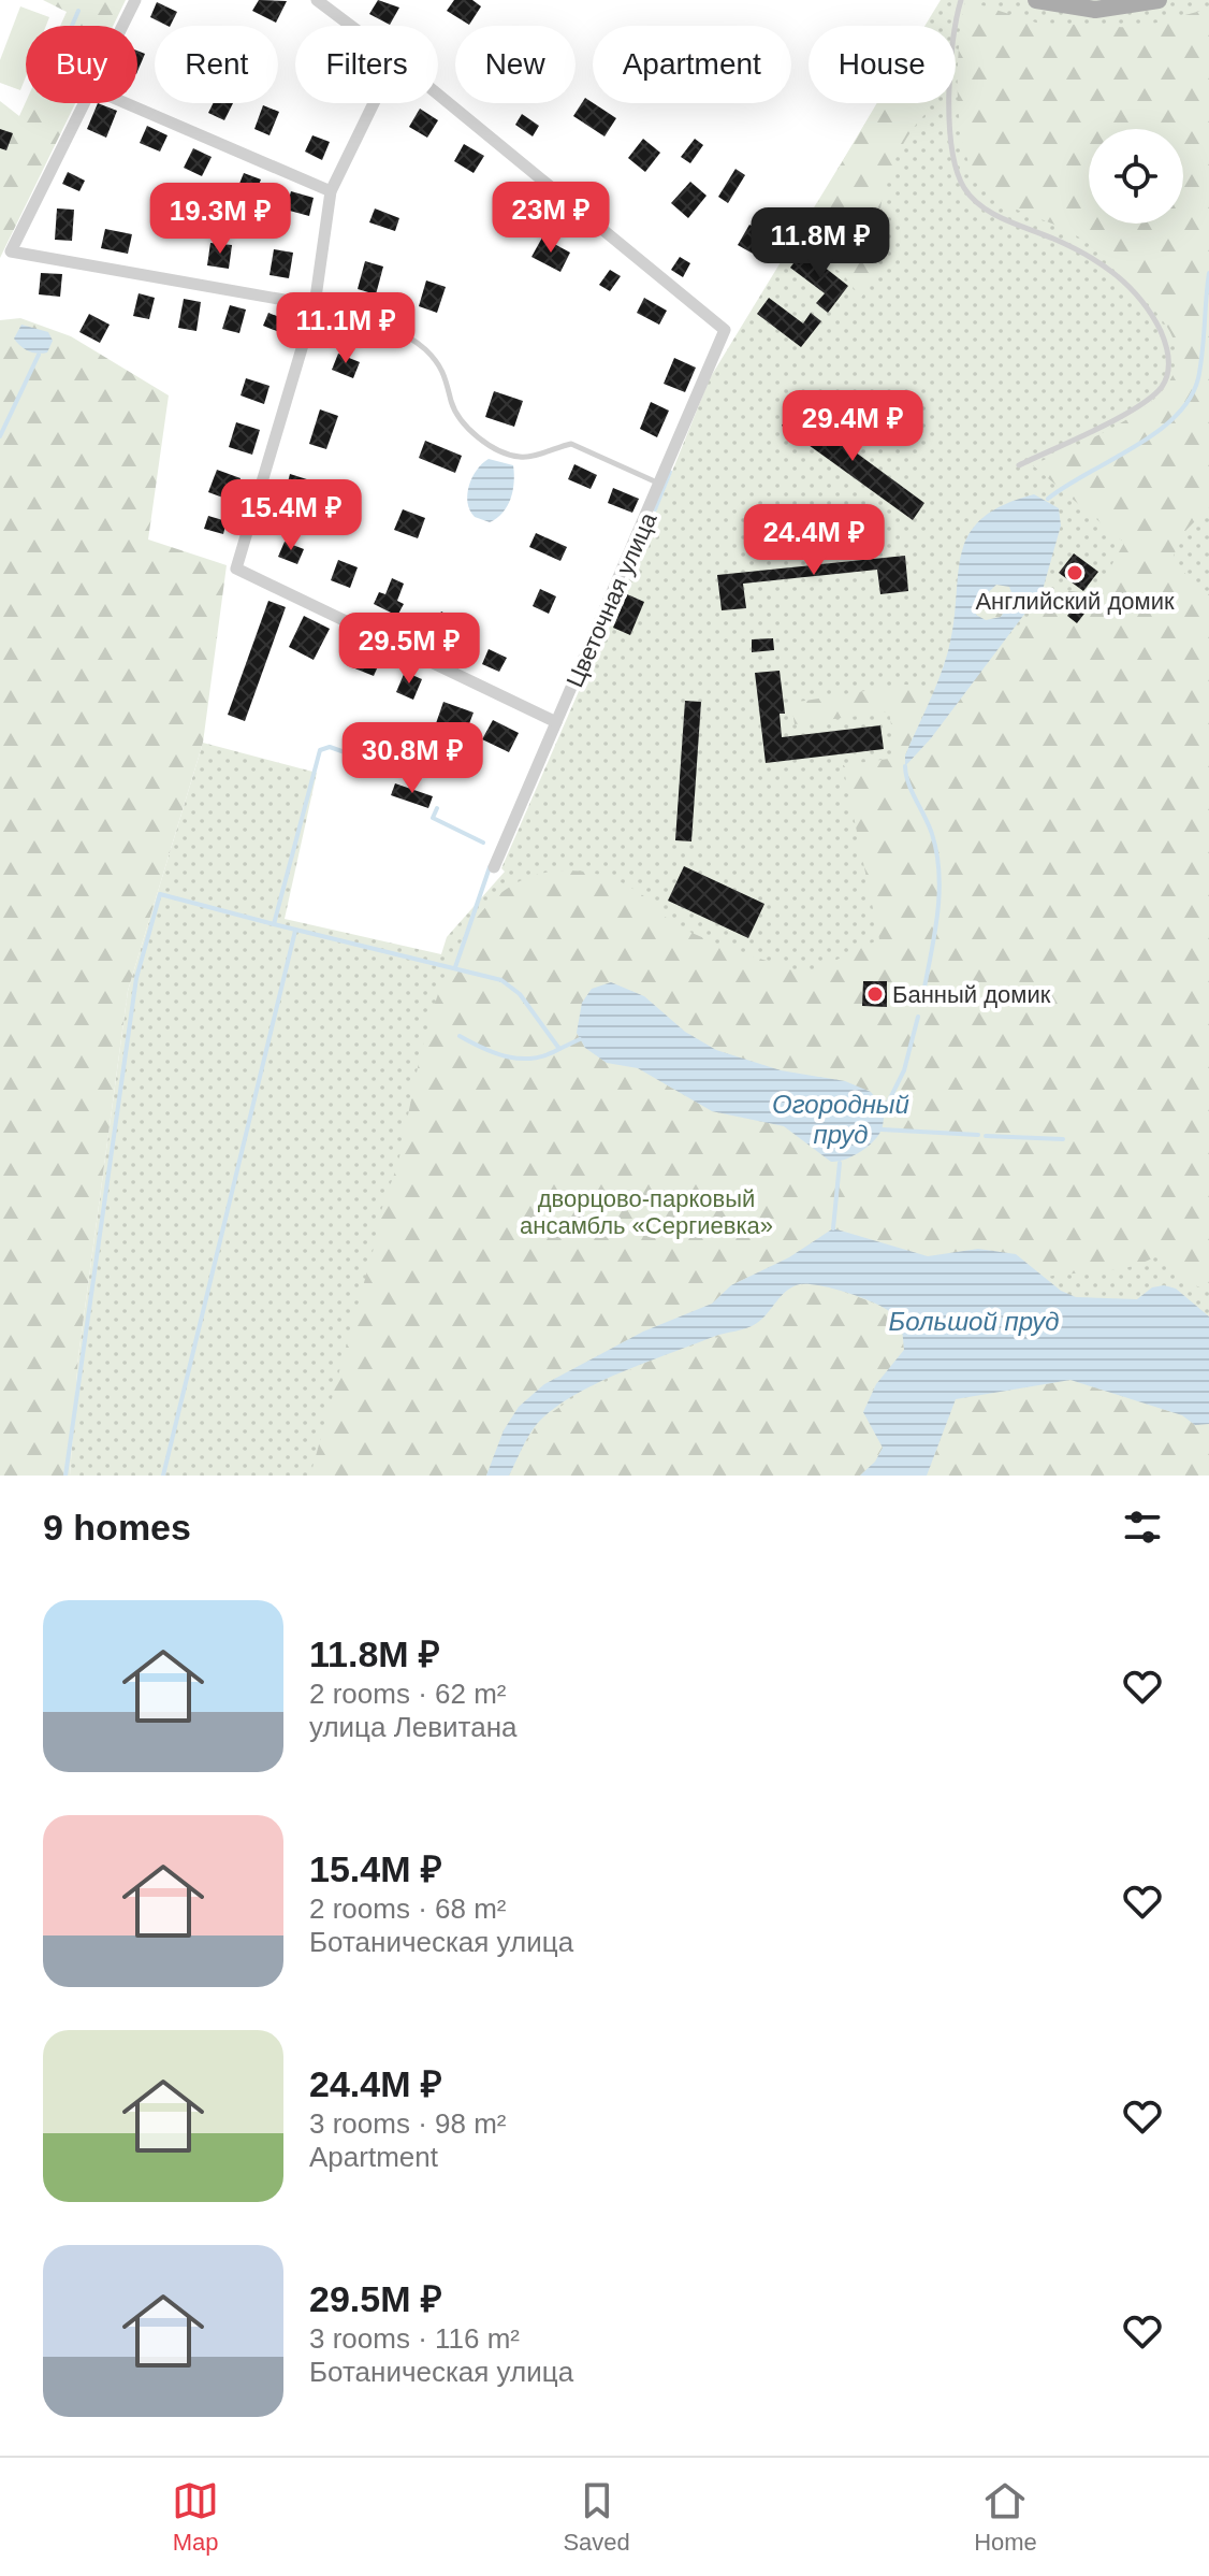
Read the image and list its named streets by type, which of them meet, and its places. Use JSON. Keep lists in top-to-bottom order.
{
  "streets": {
    "street": ["Цветочная улица"]
  },
  "water": ["Огородный пруд", "Большой пруд"],
  "parks": ["дворцово-парковый ансамбль «Сергиевка»"],
  "places": ["Английский домик", "Банный домик"],
  "page": {
    "chip": [
      "Buy",
      "Rent",
      "Filters",
      "New",
      "Apartment",
      "House"
    ],
    "price": [
      "23M ₽",
      "19.3M ₽",
      "11.8M ₽",
      "11.1M ₽",
      "29.4M ₽",
      "15.4M ₽",
      "24.4M ₽",
      "29.5M ₽",
      "30.8M ₽"
    ],
    "heading": "9 homes",
    "list": [
      {
        "name": "11.8M ₽",
        "note": "2 rooms · 62 m² · улица Левитана"
      },
      {
        "name": "15.4M ₽",
        "note": "2 rooms · 68 m² · Ботаническая улица"
      },
      {
        "name": "24.4M ₽",
        "note": "3 rooms · 98 m² · Apartment"
      },
      {
        "name": "29.5M ₽",
        "note": "3 rooms · 116 m² · Ботаническая улица"
      }
    ],
    "tabs": ["Map", "Saved", "Home"]
  }
}
